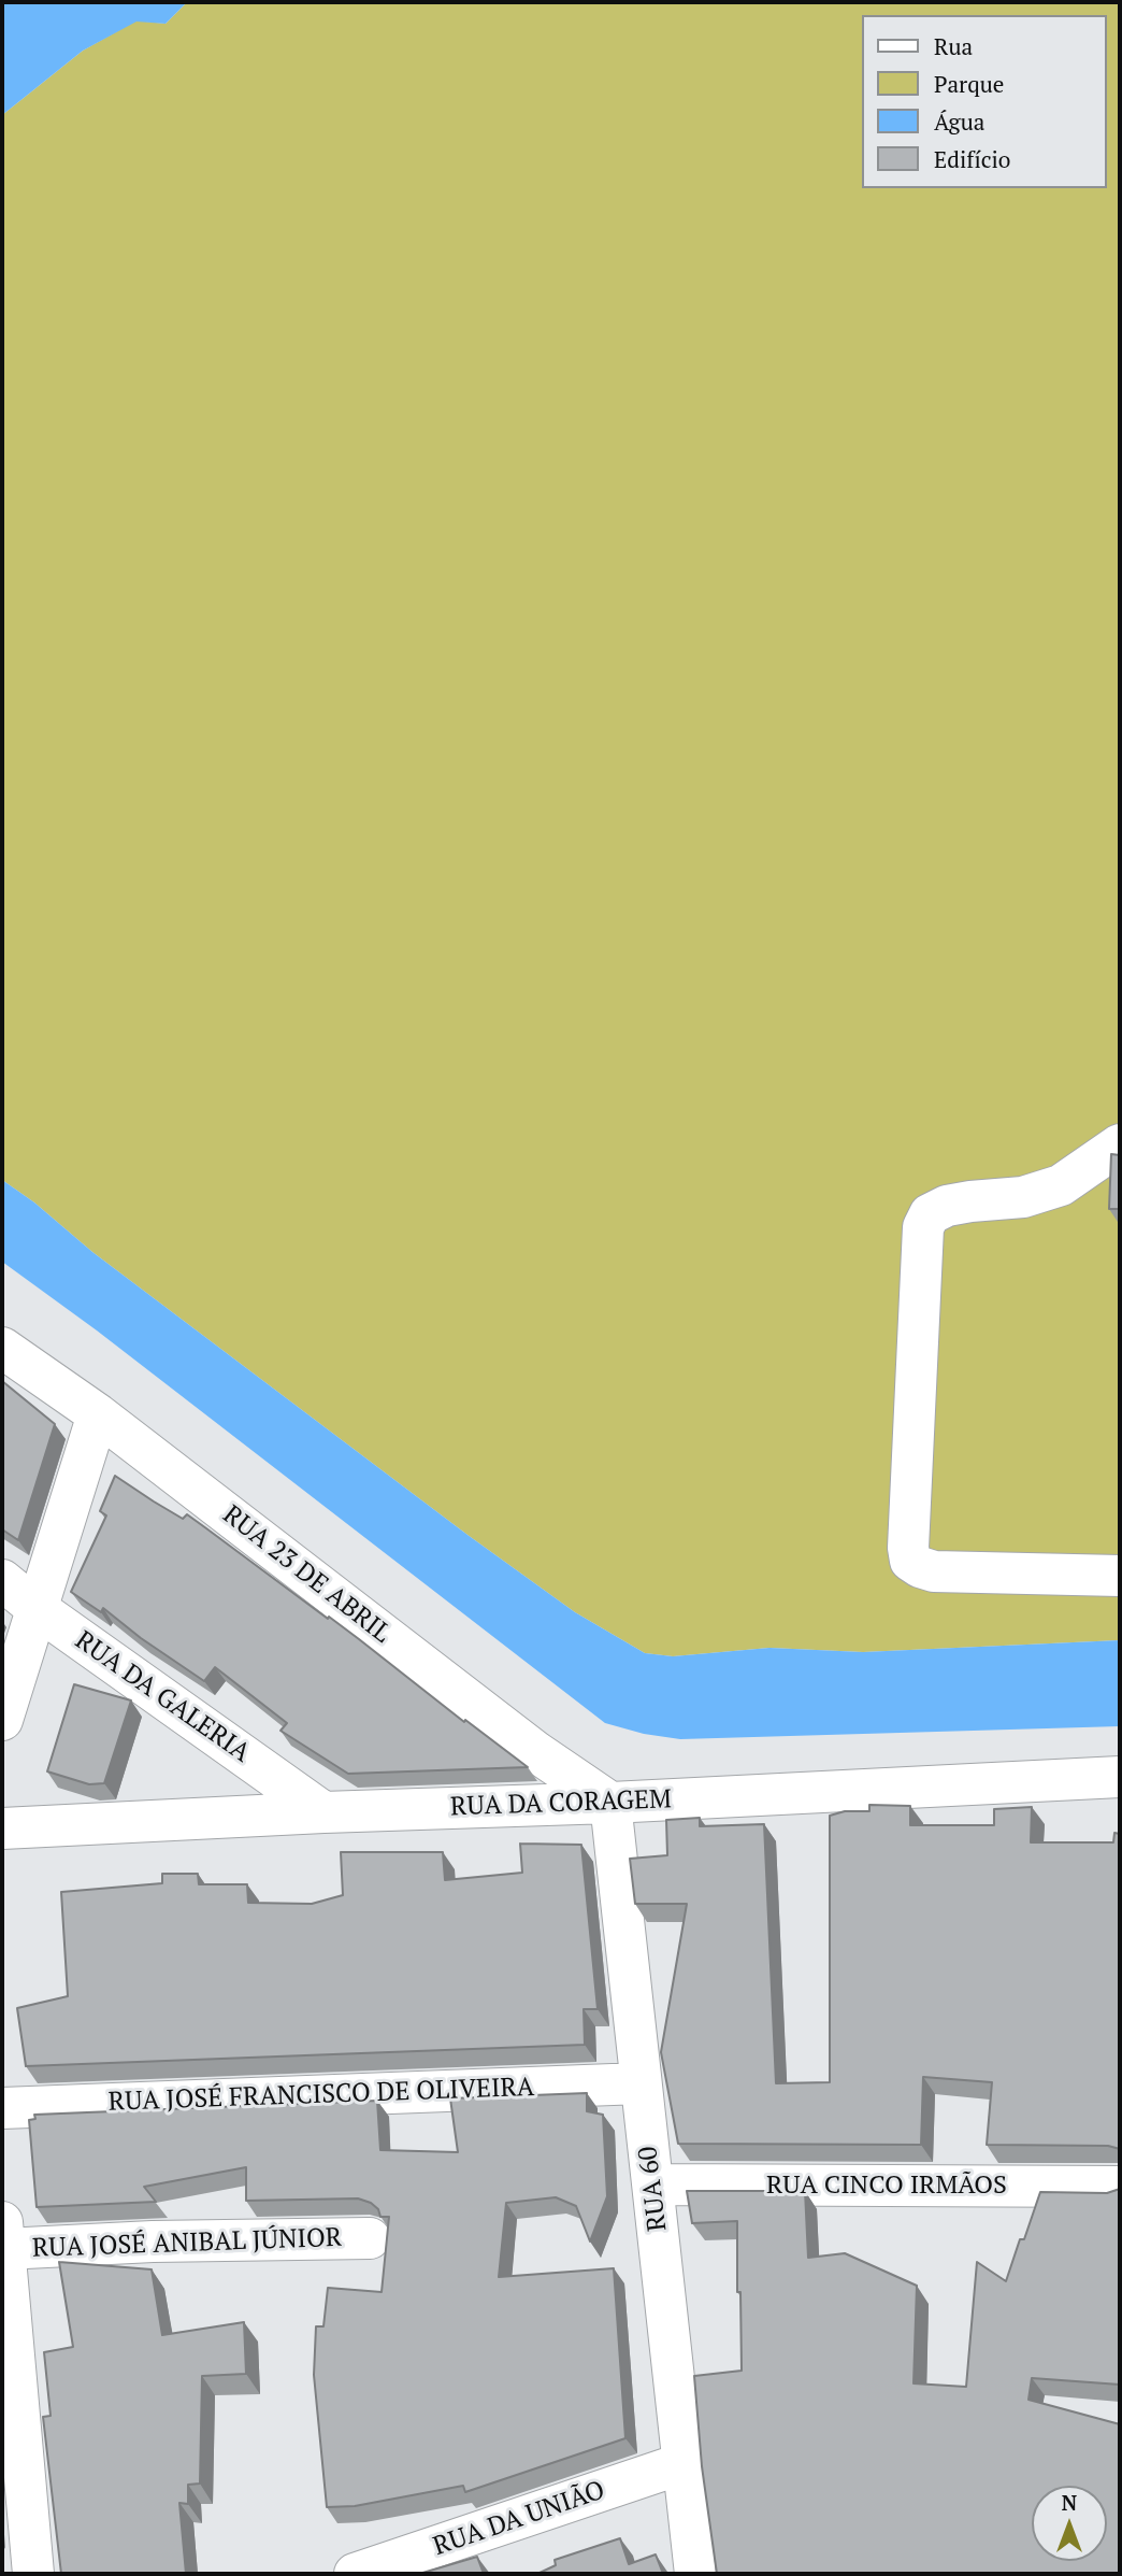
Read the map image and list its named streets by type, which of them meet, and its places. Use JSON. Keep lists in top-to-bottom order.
{
  "streets": {
    "street": [
      "RUA 23 DE ABRIL",
      "RUA DA GALERIA",
      "RUA DA CORAGEM",
      "RUA JOSÉ FRANCISCO DE OLIVEIRA",
      "RUA CINCO IRMÃOS",
      "RUA 60",
      "RUA JOSÉ ANIBAL JÚNIOR",
      "RUA DA UNIÃO"
    ]
  },
  "crossings": [
    ["RUA 23 DE ABRIL", "RUA DA CORAGEM"],
    ["RUA 23 DE ABRIL", "RUA 60"],
    ["RUA DA GALERIA", "RUA DA CORAGEM"],
    ["RUA DA CORAGEM", "RUA 60"],
    ["RUA JOSÉ FRANCISCO DE OLIVEIRA", "RUA 60"],
    ["RUA CINCO IRMÃOS", "RUA 60"],
    ["RUA 60", "RUA DA UNIÃO"]
  ],
  "legend": [
    "Rua",
    "Parque",
    "Água",
    "Edifício"
  ],
  "north": "top"
}
